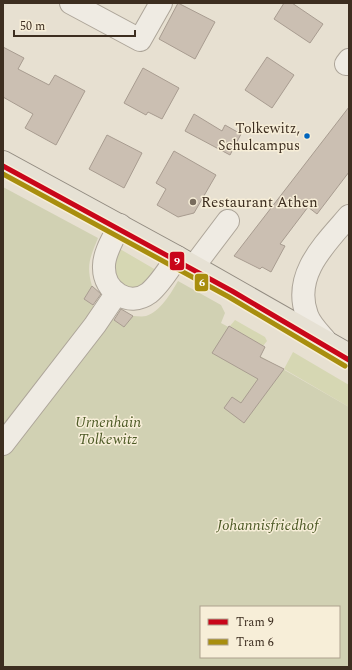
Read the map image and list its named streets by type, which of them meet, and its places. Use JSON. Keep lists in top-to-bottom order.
{
  "parks": ["Urnenhain Tolkewitz", "Johannisfriedhof"],
  "places": ["Tolkewitz, Schulcampus", "Restaurant Athen"],
  "lines": ["tram line 9", "tram line 6"],
  "legend": ["Tram 9", "Tram 6"],
  "scale_bar": "50 m"
}
